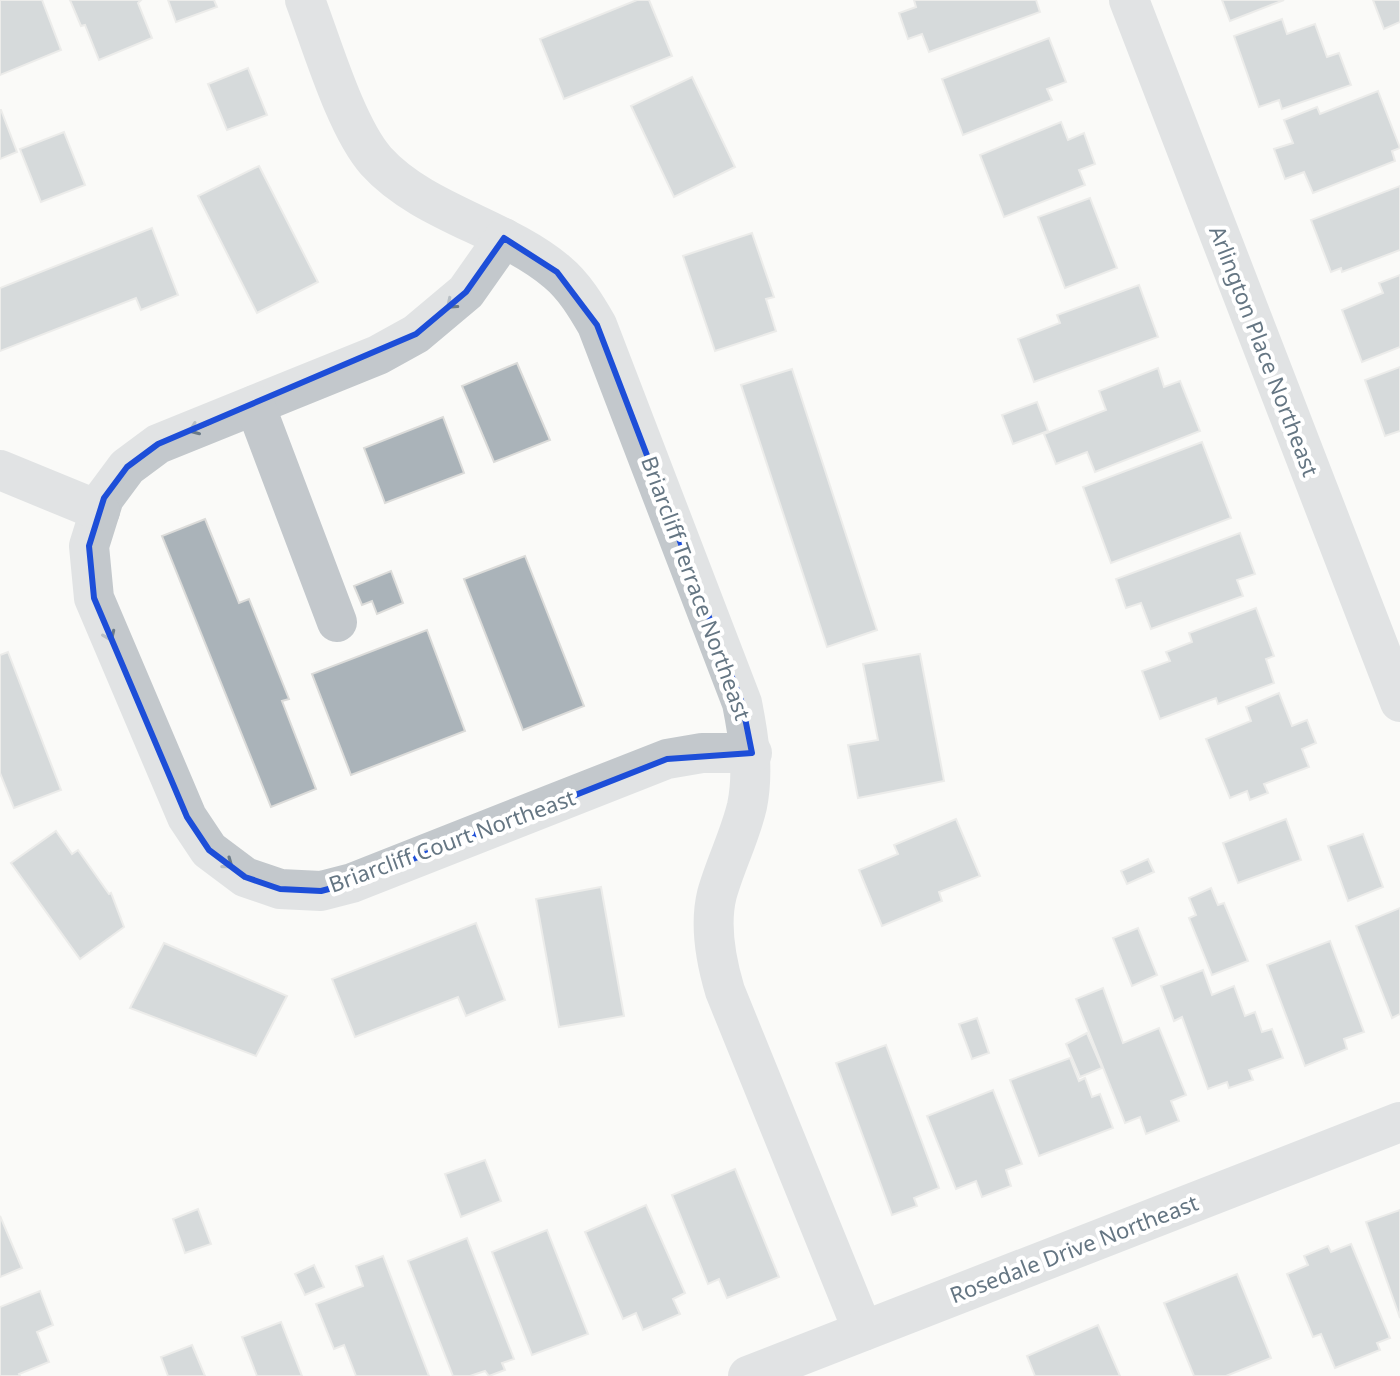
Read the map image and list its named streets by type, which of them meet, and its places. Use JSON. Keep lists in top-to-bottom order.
{
  "streets": {
    "street": [
      "Arlington Place Northeast",
      "Briarcliff Terrace Northeast",
      "Briarcliff Court Northeast",
      "Rosedale Drive Northeast"
    ]
  },
  "crossings": [
    ["Briarcliff Terrace Northeast", "Briarcliff Court Northeast"],
    ["Briarcliff Terrace Northeast", "Rosedale Drive Northeast"]
  ]
}
